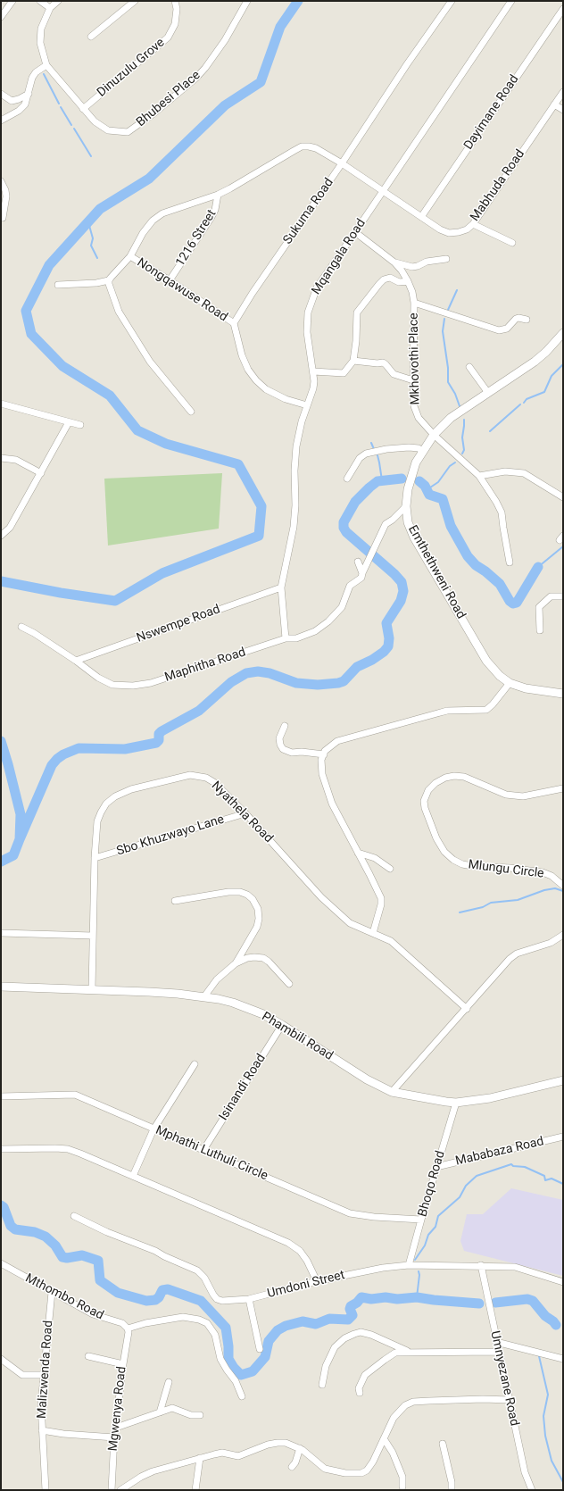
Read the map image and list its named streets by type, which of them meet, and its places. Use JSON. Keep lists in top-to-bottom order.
{
  "streets": {
    "street": [
      "Dinuzulu Grove",
      "Bhubesi Place",
      "Dayimane Road",
      "Mabhuda Road",
      "Sukuma Road",
      "1216 Street",
      "Mqangala Road",
      "Nongqawuse Road",
      "Mkhovothi Place",
      "Emthethweni Road",
      "Nswempe Road",
      "Maphitha Road",
      "Nyathela Road",
      "Sbo Khuzwayo Lane",
      "Mlungu Circle",
      "Phambili Road",
      "Isinandi Road",
      "Mababaza Road",
      "Mphathi Luthuli Circle",
      "Bhoqo Road",
      "Umdoni Street",
      "Mthombo Road",
      "Malizwenda Road",
      "Umnyezane Road",
      "Mgwenya Road"
    ]
  },
  "crossings": [
    ["Dinuzulu Grove", "Bhubesi Place"],
    ["Dayimane Road", "Mabhuda Road"],
    ["Mabhuda Road", "Sukuma Road"],
    ["Mabhuda Road", "Mqangala Road"],
    ["Mabhuda Road", "Nongqawuse Road"],
    ["Sukuma Road", "Nongqawuse Road"],
    ["1216 Street", "Nongqawuse Road"],
    ["Mqangala Road", "Mkhovothi Place"],
    ["Mqangala Road", "Nswempe Road"],
    ["Mqangala Road", "Maphitha Road"],
    ["Mkhovothi Place", "Emthethweni Road"],
    ["Emthethweni Road", "Maphitha Road"],
    ["Nswempe Road", "Maphitha Road"],
    ["Nyathela Road", "Sbo Khuzwayo Lane"],
    ["Nyathela Road", "Phambili Road"],
    ["Phambili Road", "Isinandi Road"],
    ["Phambili Road", "Bhoqo Road"],
    ["Isinandi Road", "Mphathi Luthuli Circle"],
    ["Mababaza Road", "Bhoqo Road"],
    ["Mphathi Luthuli Circle", "Bhoqo Road"],
    ["Bhoqo Road", "Umdoni Street"],
    ["Umdoni Street", "Umnyezane Road"],
    ["Mthombo Road", "Malizwenda Road"],
    ["Mthombo Road", "Mgwenya Road"]
  ]
}
